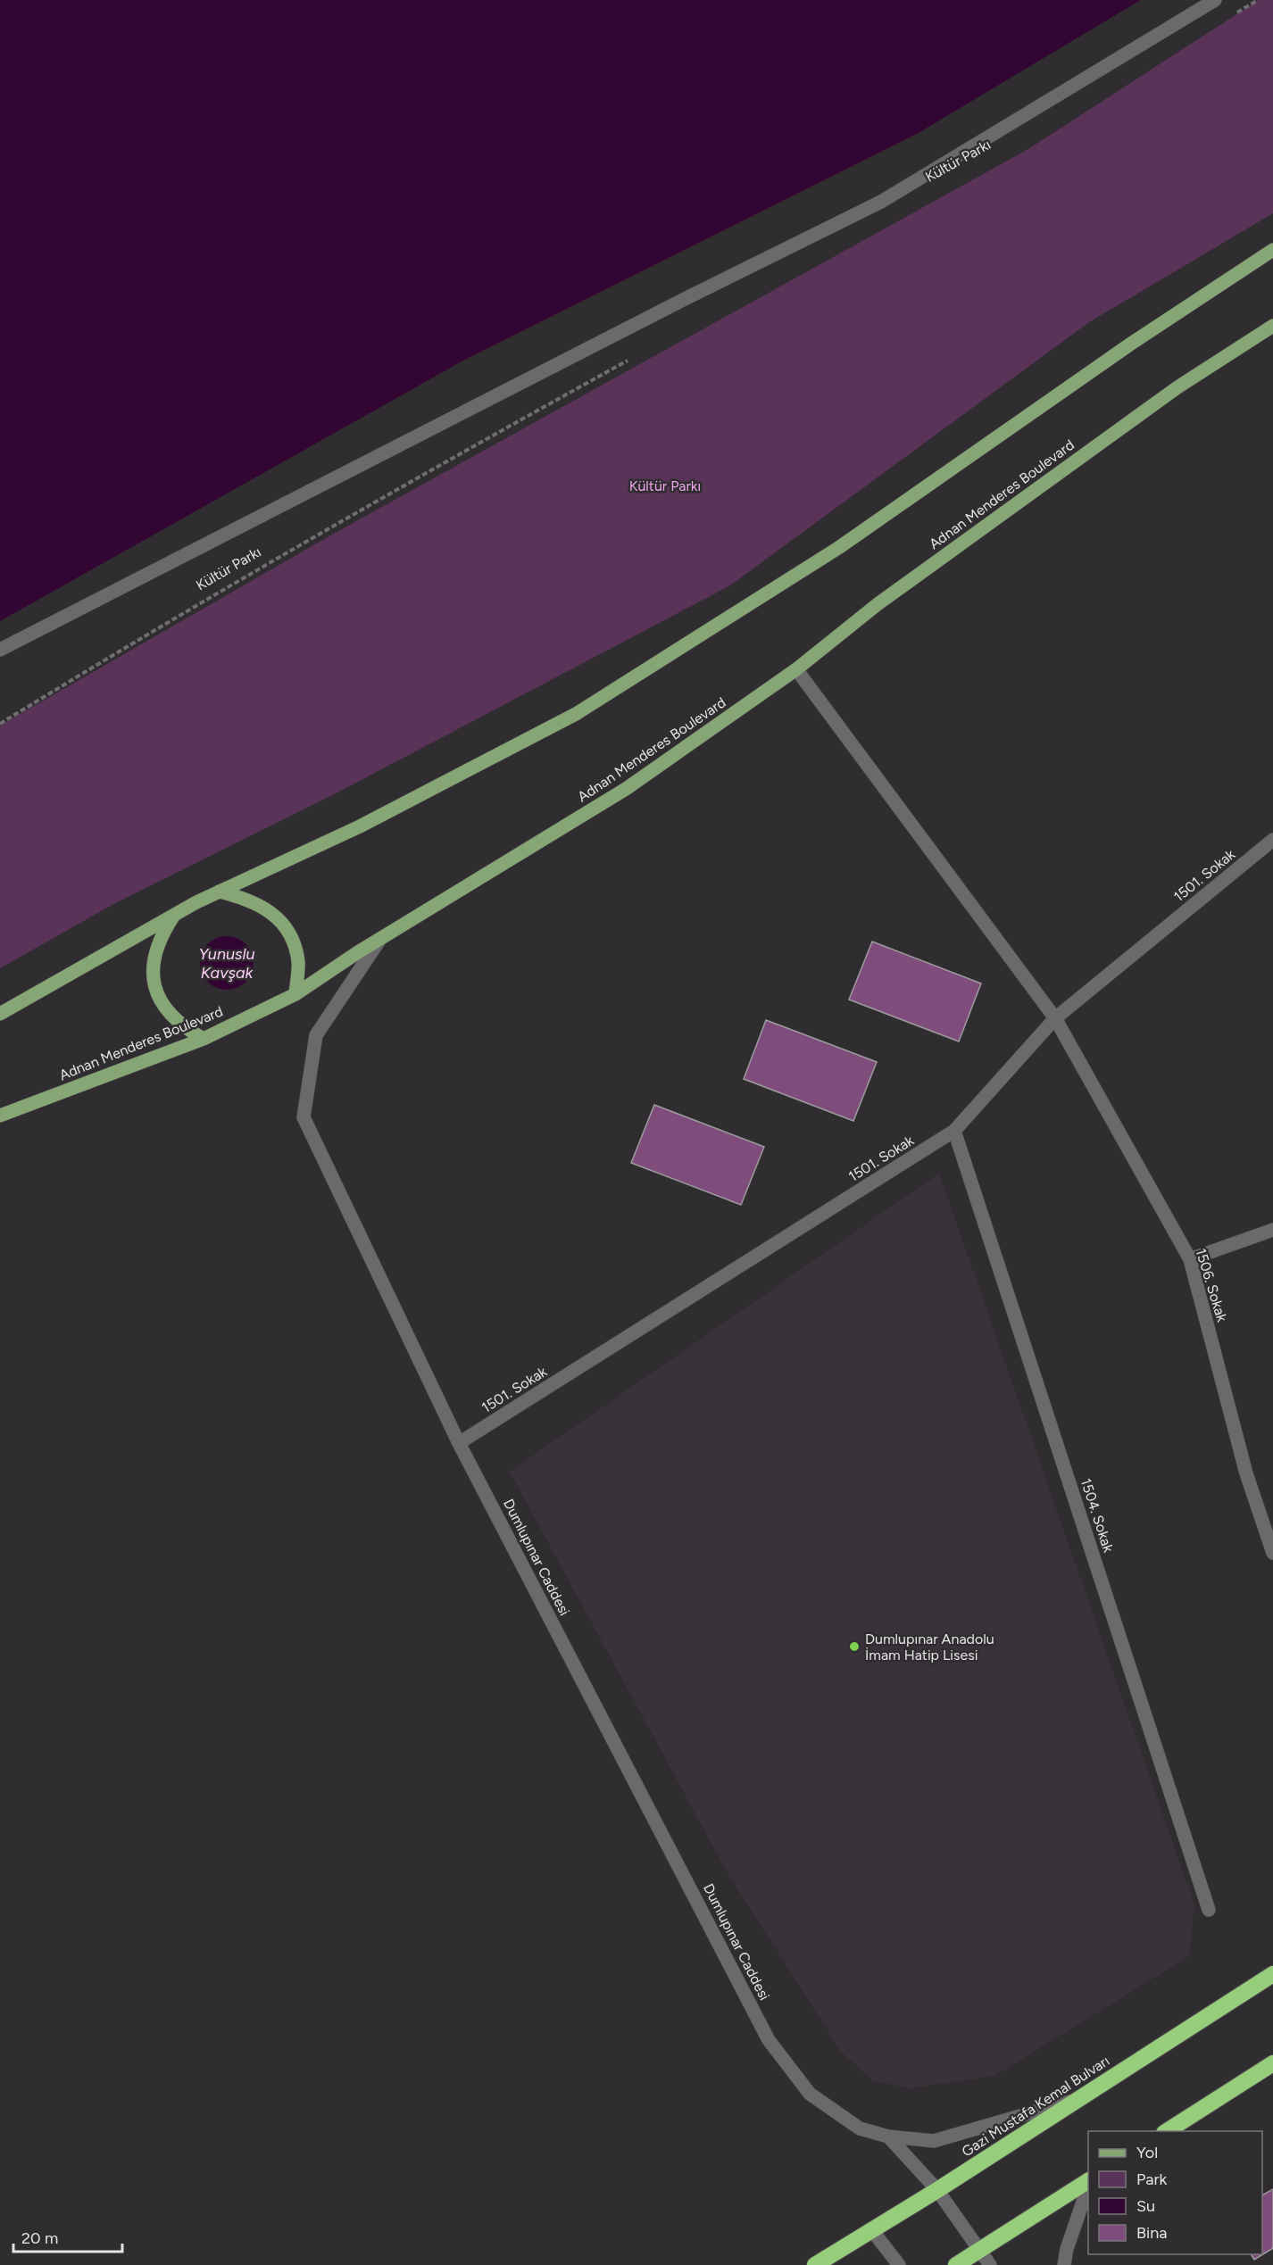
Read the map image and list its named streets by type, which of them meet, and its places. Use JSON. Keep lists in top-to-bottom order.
{
  "streets": {
    "highway": ["Gazi Mustafa Kemal Bulvarı"],
    "main road": ["Adnan Menderes Boulevard"],
    "street": [
      "Kültür Parkı",
      "1501. Sokak",
      "1506. Sokak",
      "1504. Sokak",
      "Dumlupınar Caddesi"
    ]
  },
  "crossings": [
    ["Adnan Menderes Boulevard", "1506. Sokak"],
    ["Adnan Menderes Boulevard", "Dumlupınar Caddesi"],
    ["1501. Sokak", "1506. Sokak"],
    ["1501. Sokak", "1504. Sokak"],
    ["1501. Sokak", "Dumlupınar Caddesi"],
    ["Dumlupınar Caddesi", "Gazi Mustafa Kemal Bulvarı"]
  ],
  "water": ["Yunuslu Kavşak"],
  "parks": ["Kültür Parkı"],
  "places": ["Dumlupınar Anadolu İmam Hatip Lisesi"],
  "legend": [
    "Yol",
    "Park",
    "Su",
    "Bina"
  ],
  "scale_bar": "20 m"
}
